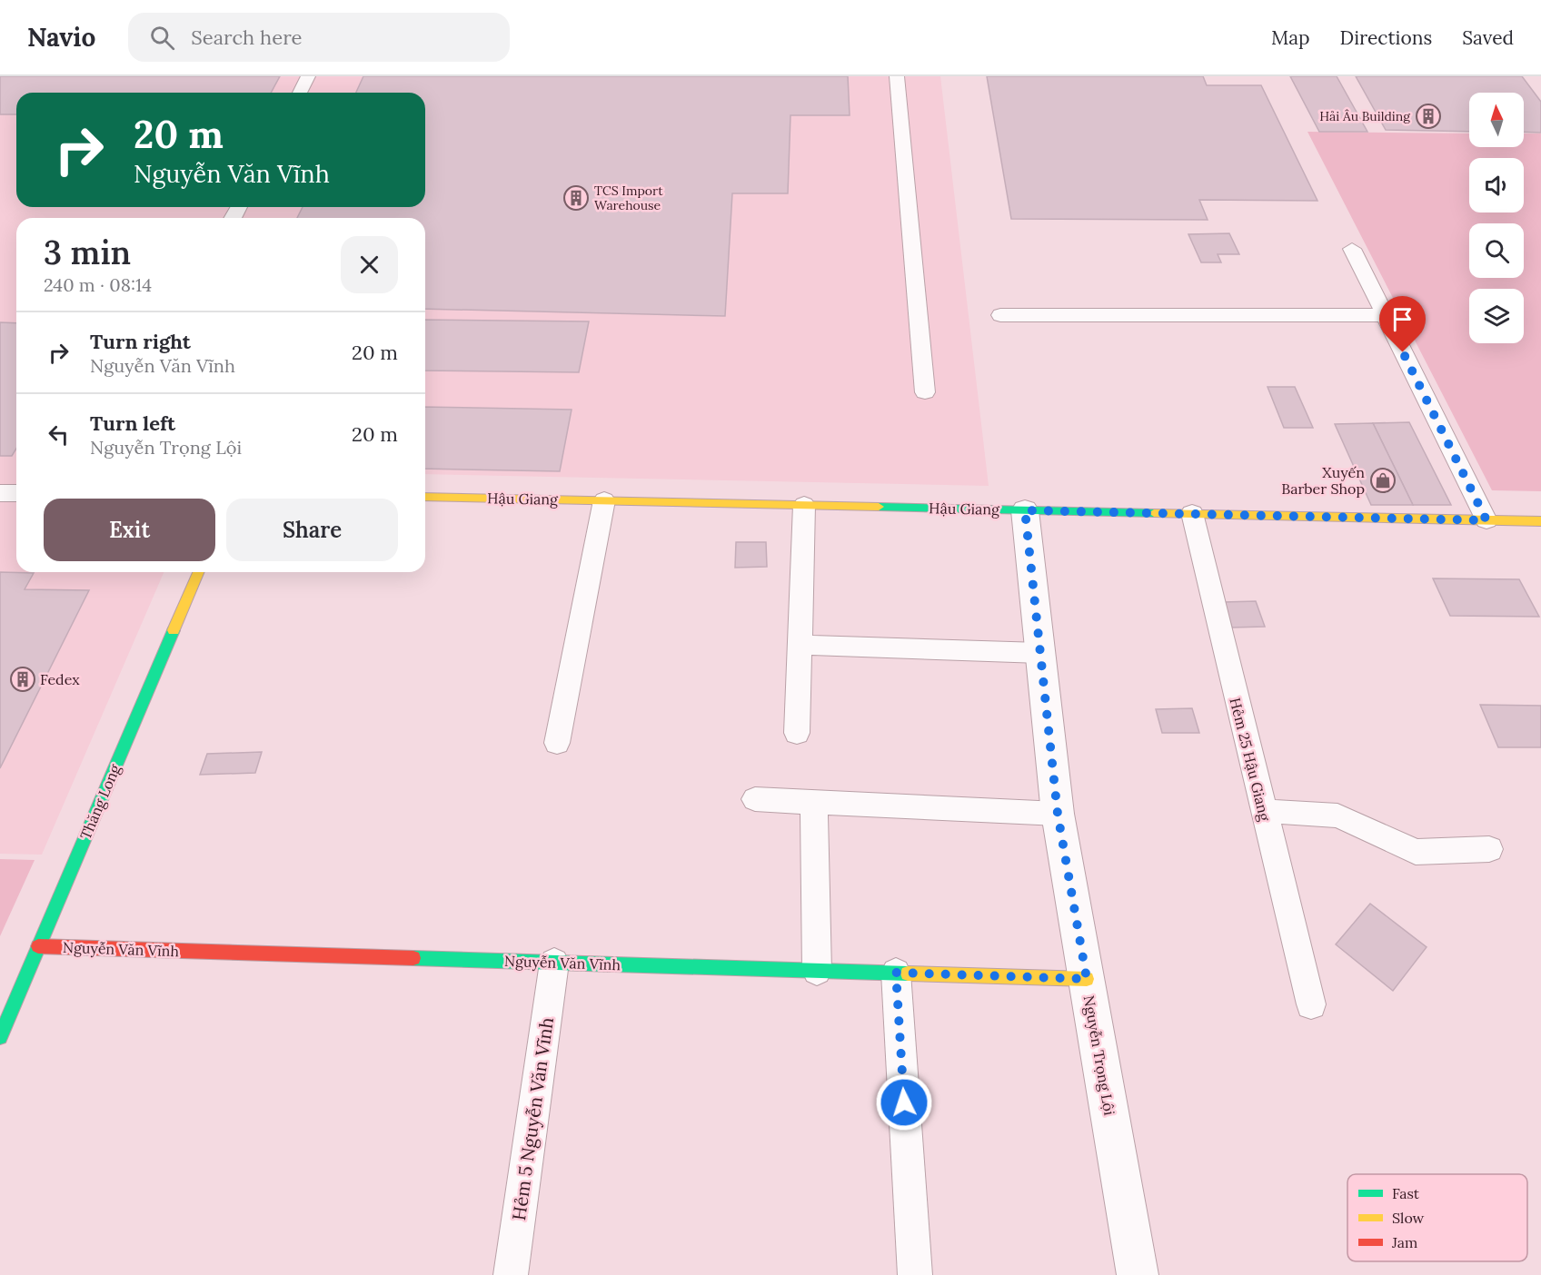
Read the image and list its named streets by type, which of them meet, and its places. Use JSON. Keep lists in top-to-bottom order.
{
  "streets": {
    "street": [
      "Hậu Giang",
      "Thăng Long",
      "Nguyễn Văn Vĩnh",
      "Nguyễn Trọng Lội"
    ],
    "lane": ["Hẻm 25 Hậu Giang", "Hẻm 5 Nguyễn Văn Vĩnh"]
  },
  "crossings": [
    ["Hậu Giang", "Hẻm 25 Hậu Giang"],
    ["Hậu Giang", "Nguyễn Trọng Lội"],
    ["Thăng Long", "Nguyễn Văn Vĩnh"],
    ["Nguyễn Văn Vĩnh", "Nguyễn Trọng Lội"],
    ["Nguyễn Văn Vĩnh", "Hẻm 5 Nguyễn Văn Vĩnh"]
  ],
  "places": {
    "building": ["Hải Âu Building", "TCS Import Warehouse", "Fedex"],
    "shop": ["Xuyến Barber Shop"]
  },
  "legend": ["Fast", "Slow", "Jam"],
  "north": "top",
  "page": {
    "header": "Navio",
    "search": "Search here",
    "nav": ["Map", "Directions", "Saved"],
    "turn": ["20 m", "Nguyễn Văn Vĩnh"],
    "heading": ["3 min", "240 m · 08:14"],
    "list": [
      {
        "name": "Turn right",
        "note": "Nguyễn Văn Vĩnh",
        "value": "20 m"
      },
      {
        "name": "Turn left",
        "note": "Nguyễn Trọng Lội",
        "value": "20 m"
      }
    ],
    "buttons": ["Exit", "Share"]
  }
}
